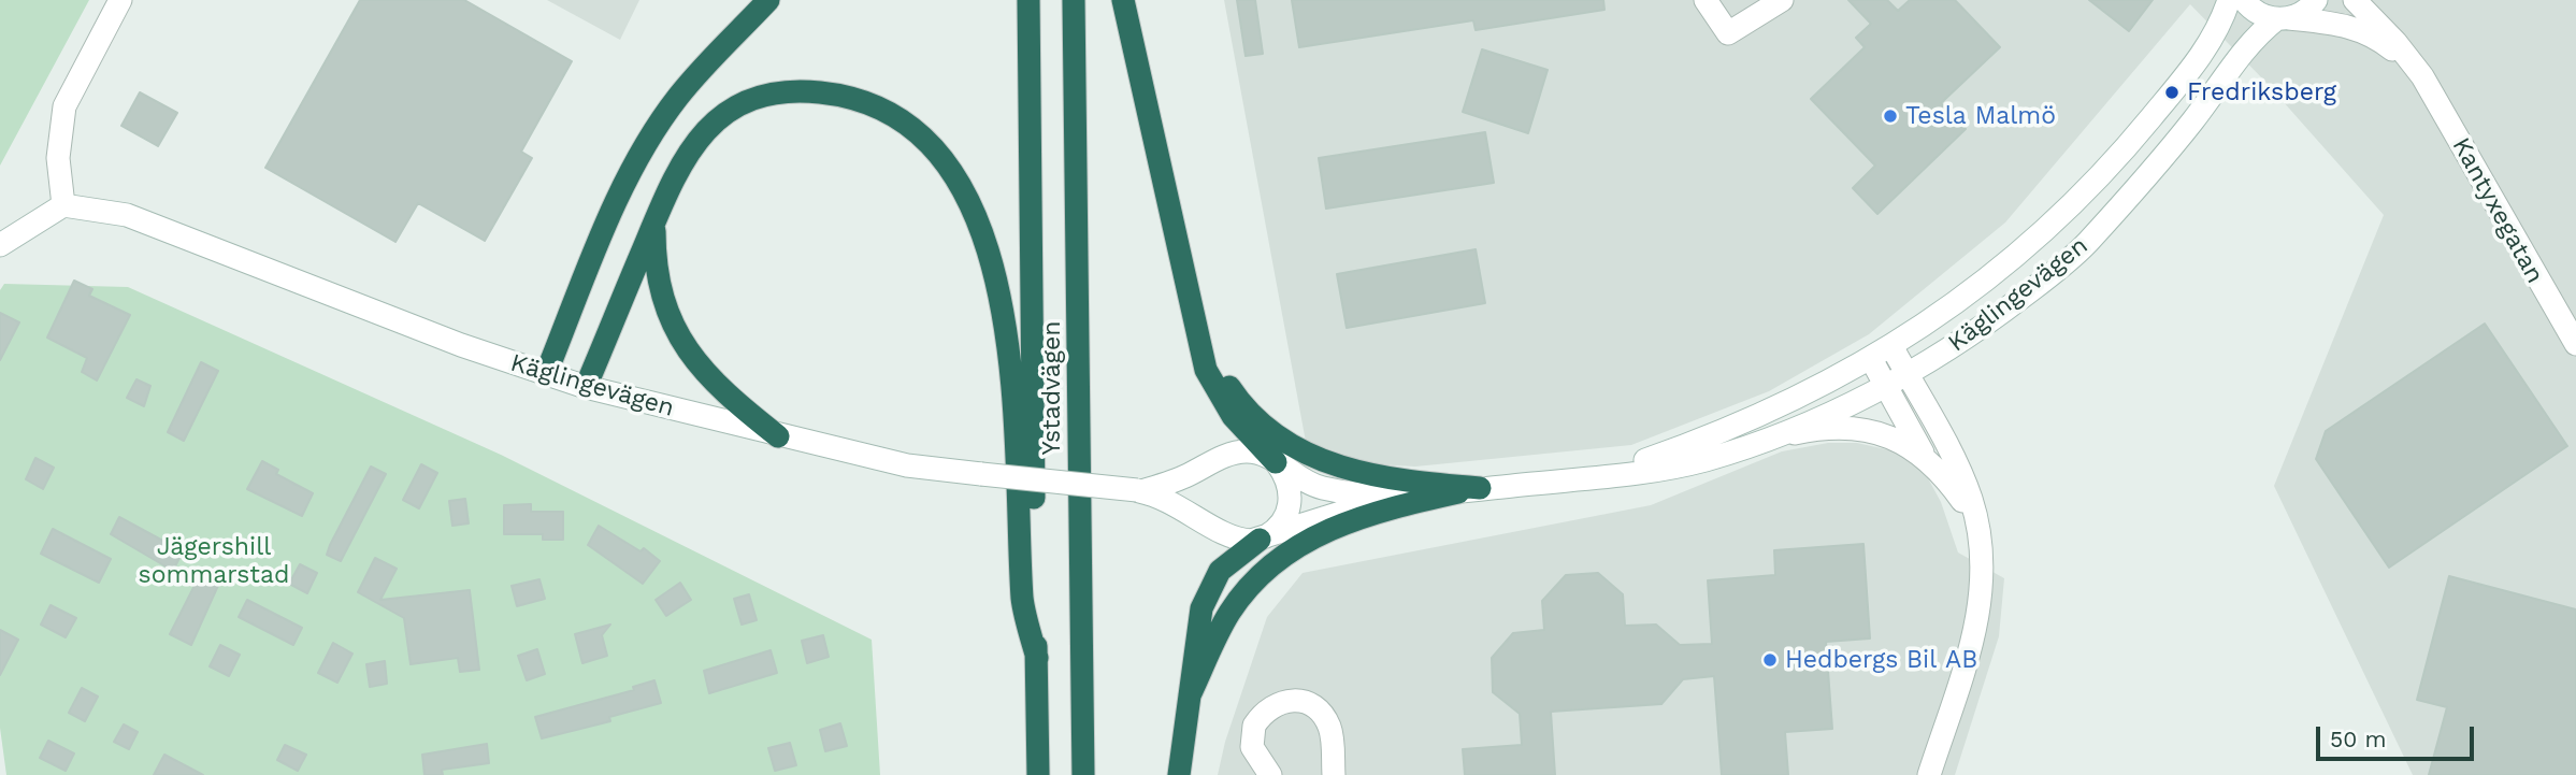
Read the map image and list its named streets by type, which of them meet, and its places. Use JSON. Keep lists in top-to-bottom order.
{
  "streets": {
    "highway": ["Ystadvägen"],
    "main road": ["Kantyxegatan", "Käglingevägen"]
  },
  "crossings": [
    ["Kantyxegatan", "Käglingevägen"]
  ],
  "parks": ["Jägershill sommarstad"],
  "places": ["Fredriksberg", "Tesla Malmö", "Hedbergs Bil AB"],
  "scale_bar": "50 m"
}
